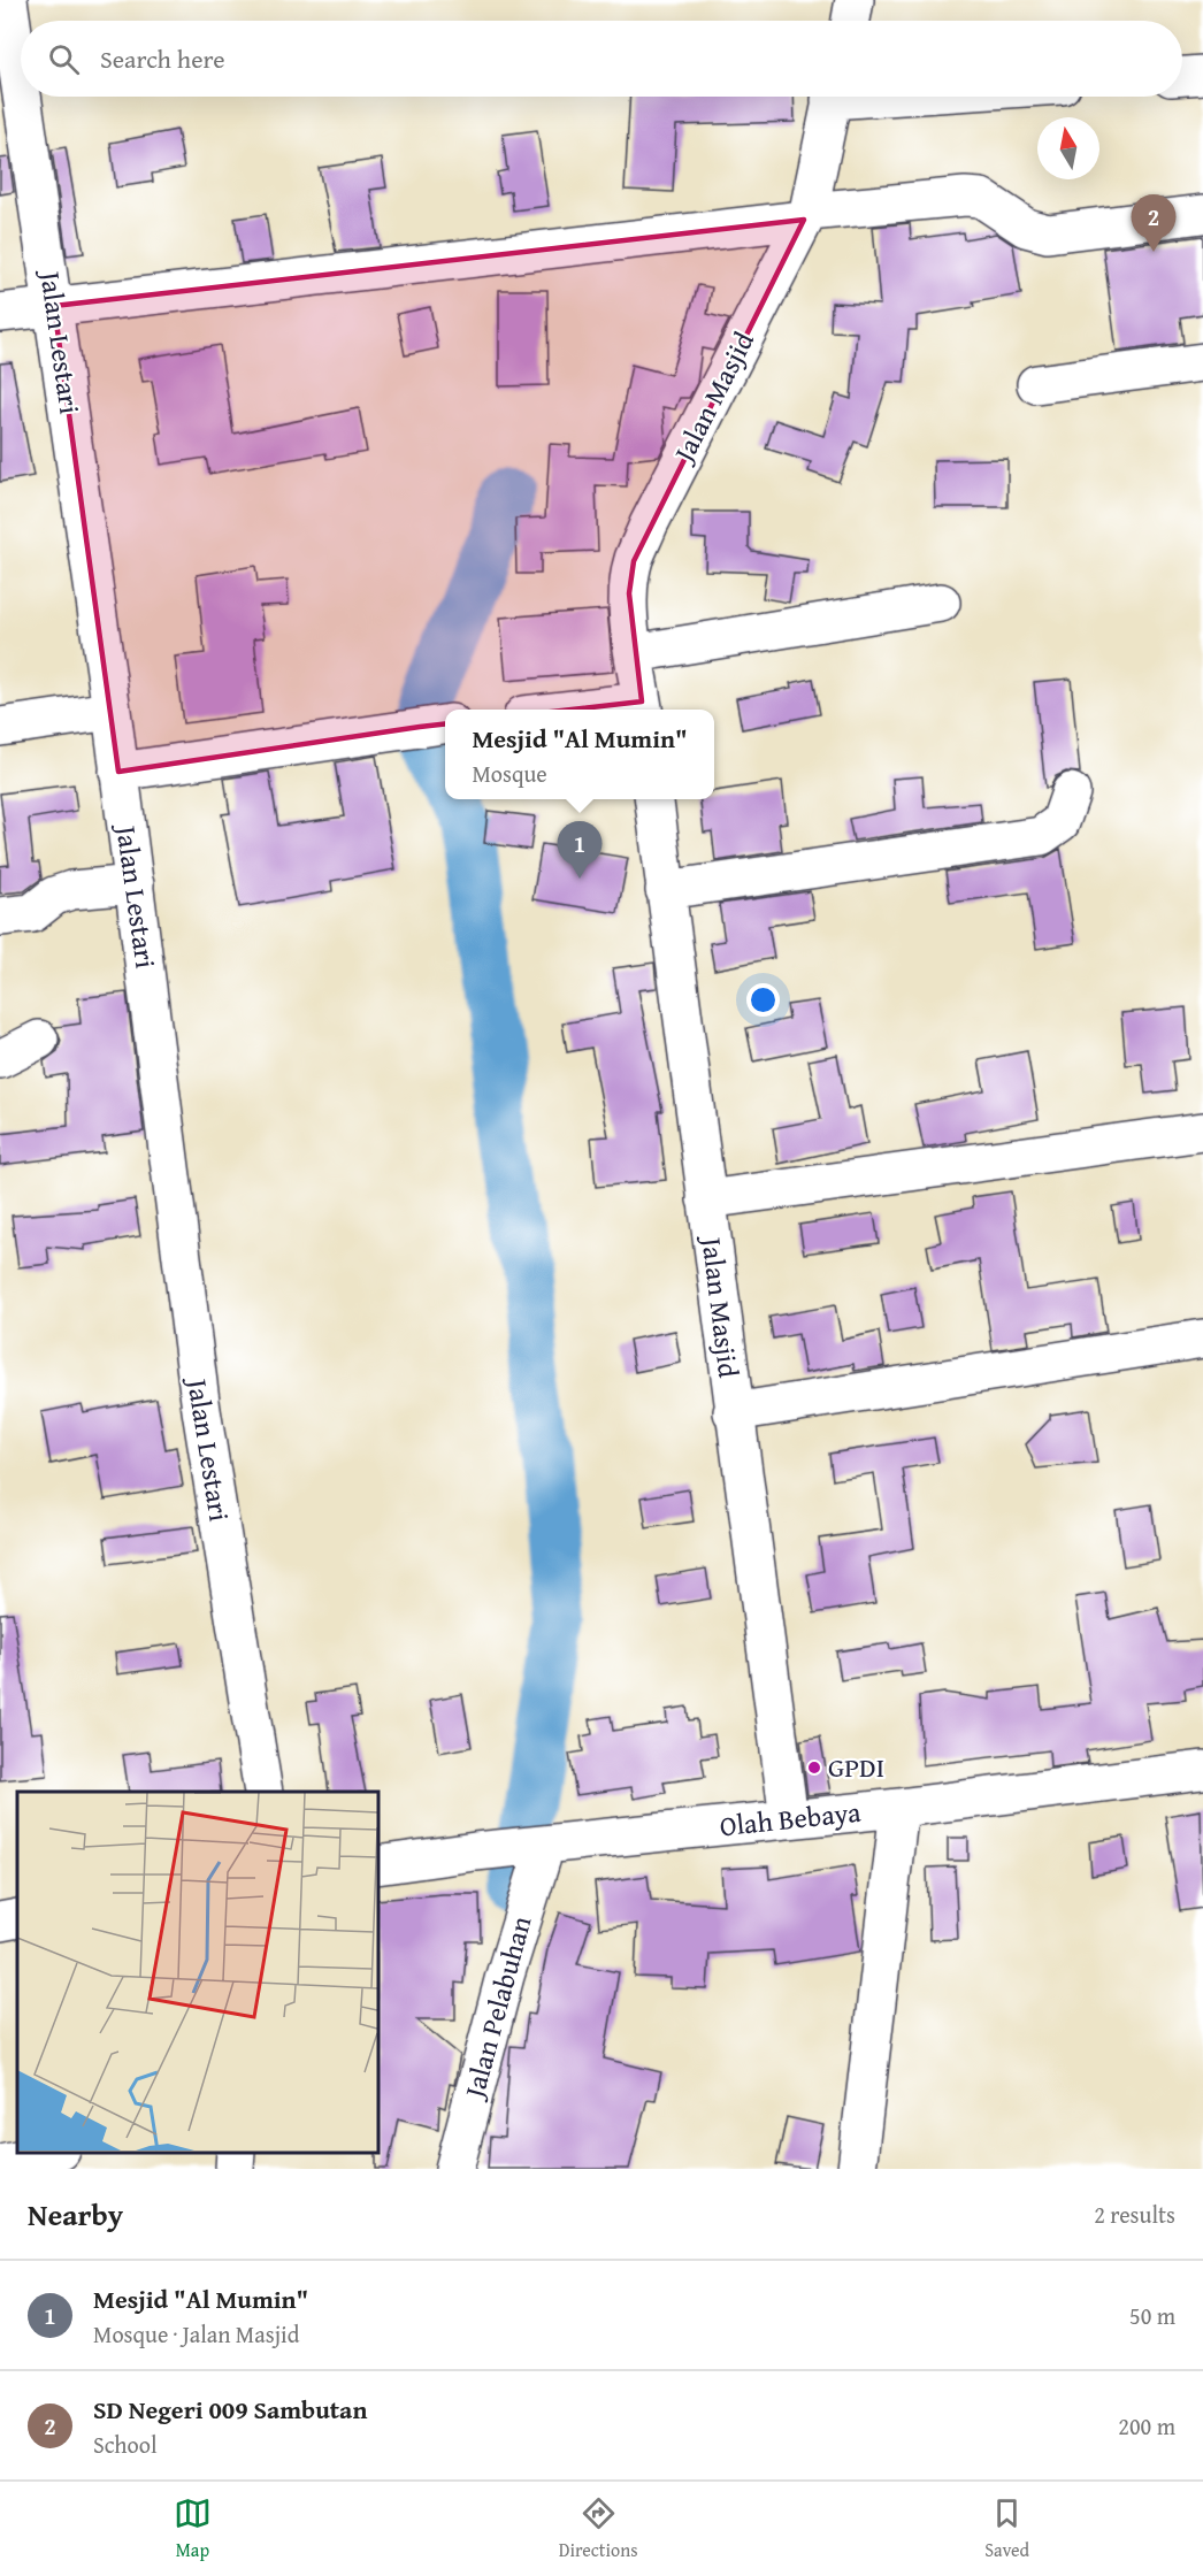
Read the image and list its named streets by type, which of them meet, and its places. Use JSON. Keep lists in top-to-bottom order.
{
  "streets": {
    "street": [
      "Jalan Lestari",
      "Jalan Masjid",
      "Olah Bebaya",
      "Jalan Pelabuhan"
    ]
  },
  "crossings": [
    ["Jalan Masjid", "Olah Bebaya"],
    ["Olah Bebaya", "Jalan Pelabuhan"]
  ],
  "places": ["GPDI"],
  "north": "top",
  "page": {
    "search": "Search here",
    "pins": ["2", "1"],
    "popup": ["Mesjid \"Al Mumin\"", "Mosque"],
    "heading": ["Nearby", "2 results"],
    "list": [
      {
        "mark": "1",
        "name": "Mesjid \"Al Mumin\"",
        "note": "Mosque · Jalan Masjid",
        "value": "50 m"
      },
      {
        "mark": "2",
        "name": "SD Negeri 009 Sambutan",
        "note": "School",
        "value": "200 m"
      }
    ],
    "nav": ["Map", "Directions", "Saved"]
  }
}
